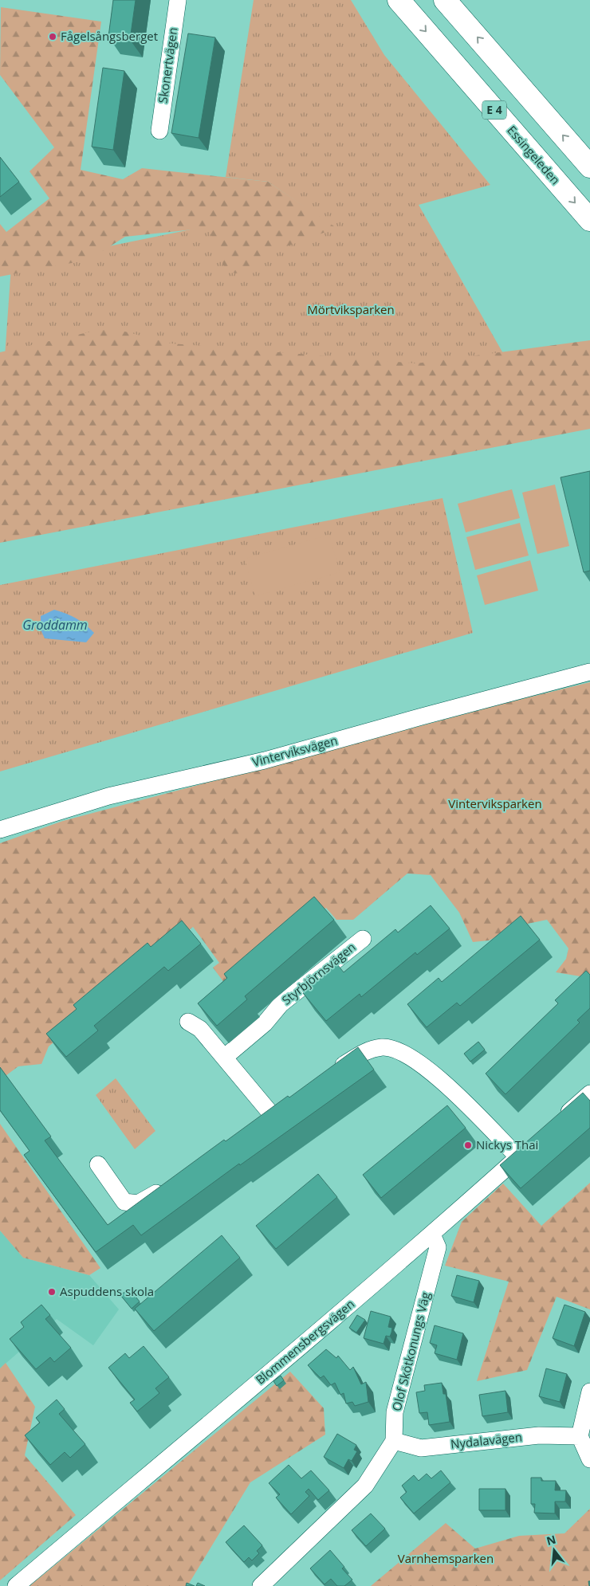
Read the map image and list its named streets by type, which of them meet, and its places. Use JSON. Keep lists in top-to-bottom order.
{
  "streets": {
    "highway": ["E 4", "Essingeleden"],
    "street": [
      "Skonertvägen",
      "Vinterviksvägen",
      "Styrbjörnsvägen",
      "Blommensbergsvägen",
      "Olof Skötkonungs Väg",
      "Nydalavägen"
    ]
  },
  "crossings": [
    ["Blommensbergsvägen", "Olof Skötkonungs Väg"],
    ["Olof Skötkonungs Väg", "Nydalavägen"]
  ],
  "water": ["Groddamm"],
  "parks": ["Mörtviksparken", "Vinterviksparken", "Varnhemsparken"],
  "places": ["Fågelsångsberget", "Nickys Thai", "Aspuddens skola"],
  "north": "top"
}
